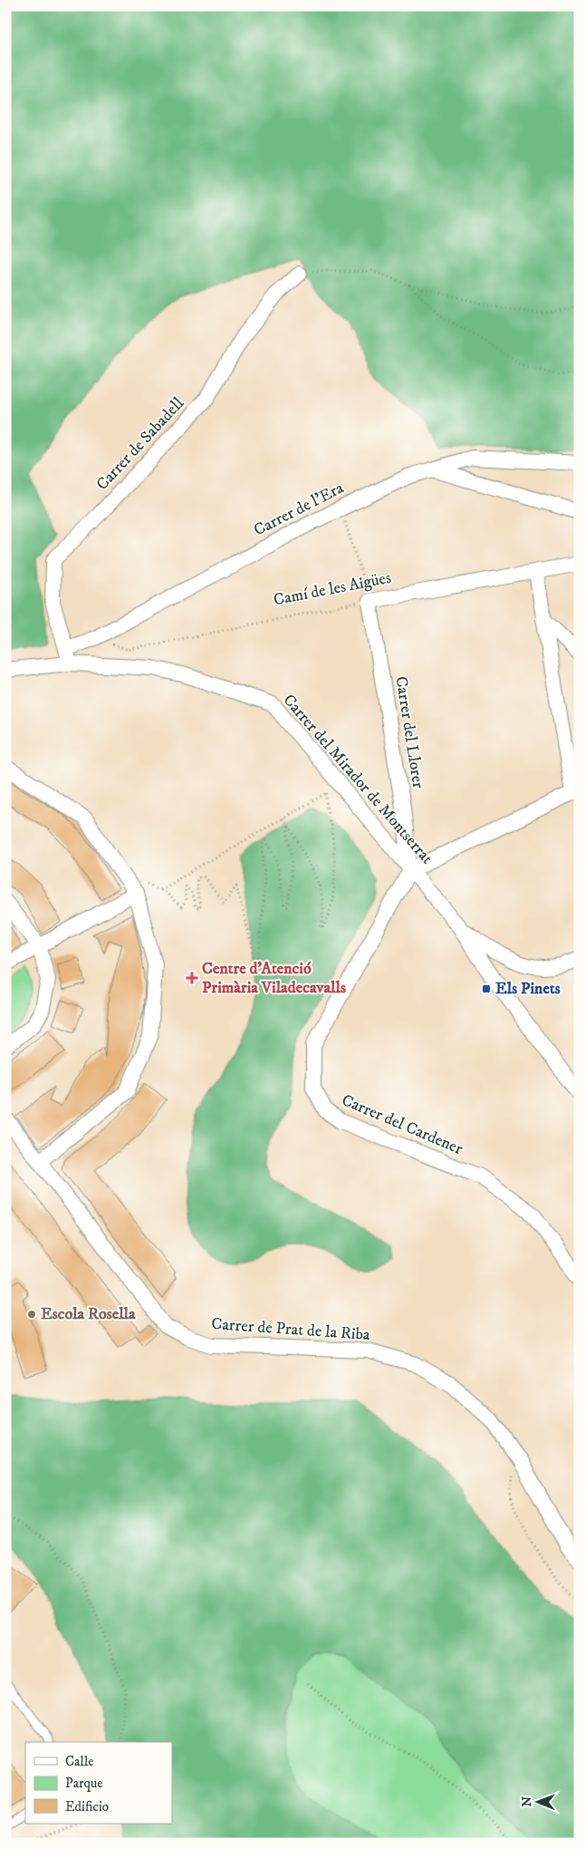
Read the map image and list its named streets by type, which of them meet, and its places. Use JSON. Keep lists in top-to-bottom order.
{
  "streets": {
    "street": [
      "Carrer de Sabadell",
      "Carrer de l'Era",
      "Camí de les Aigües",
      "Carrer del Llorer",
      "Carrer del Mirador de Montserrat",
      "Carrer del Cardener",
      "Carrer de Prat de la Riba"
    ]
  },
  "crossings": [
    ["Carrer de Sabadell", "Carrer de l'Era"],
    ["Carrer de l'Era", "Camí de les Aigües"],
    ["Camí de les Aigües", "Carrer del Llorer"],
    ["Carrer del Llorer", "Carrer del Mirador de Montserrat"],
    ["Carrer del Llorer", "Carrer del Cardener"],
    ["Carrer del Mirador de Montserrat", "Carrer del Cardener"]
  ],
  "places": {
    "health": ["Centre d'Atenció Primària Viladecavalls"],
    "transit": ["Els Pinets"],
    "other": ["Escola Rosella"]
  },
  "legend": ["Calle", "Parque", "Edificio"],
  "north": "left"
}
